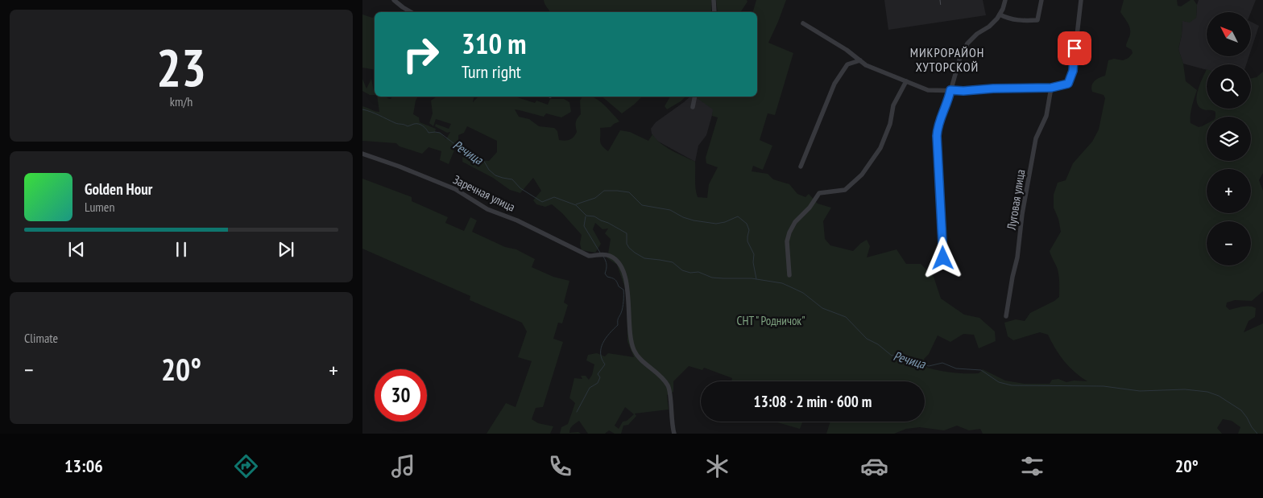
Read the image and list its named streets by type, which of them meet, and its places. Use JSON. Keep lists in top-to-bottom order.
{
  "streets": {
    "street": ["Заречная улица", "Луговая улица"]
  },
  "districts": ["МИКРОРАЙОН ХУТОРСКОЙ"],
  "water": ["Речица"],
  "parks": ["СНТ \" Родничок\""],
  "north": "top left",
  "page": {
    "tile": [
      ["23", "km/h"],
      "Climate"
    ],
    "map_buttons": ["+", "−"],
    "turn": ["310 m", "Turn right"],
    "song": ["Golden Hour", "Lumen"],
    "heat": ["−", "20°", "+"],
    "limit": "30",
    "trip": "13:08 · 2 min · 600 m",
    "tabs": ["13:06", "20°"]
  }
}
